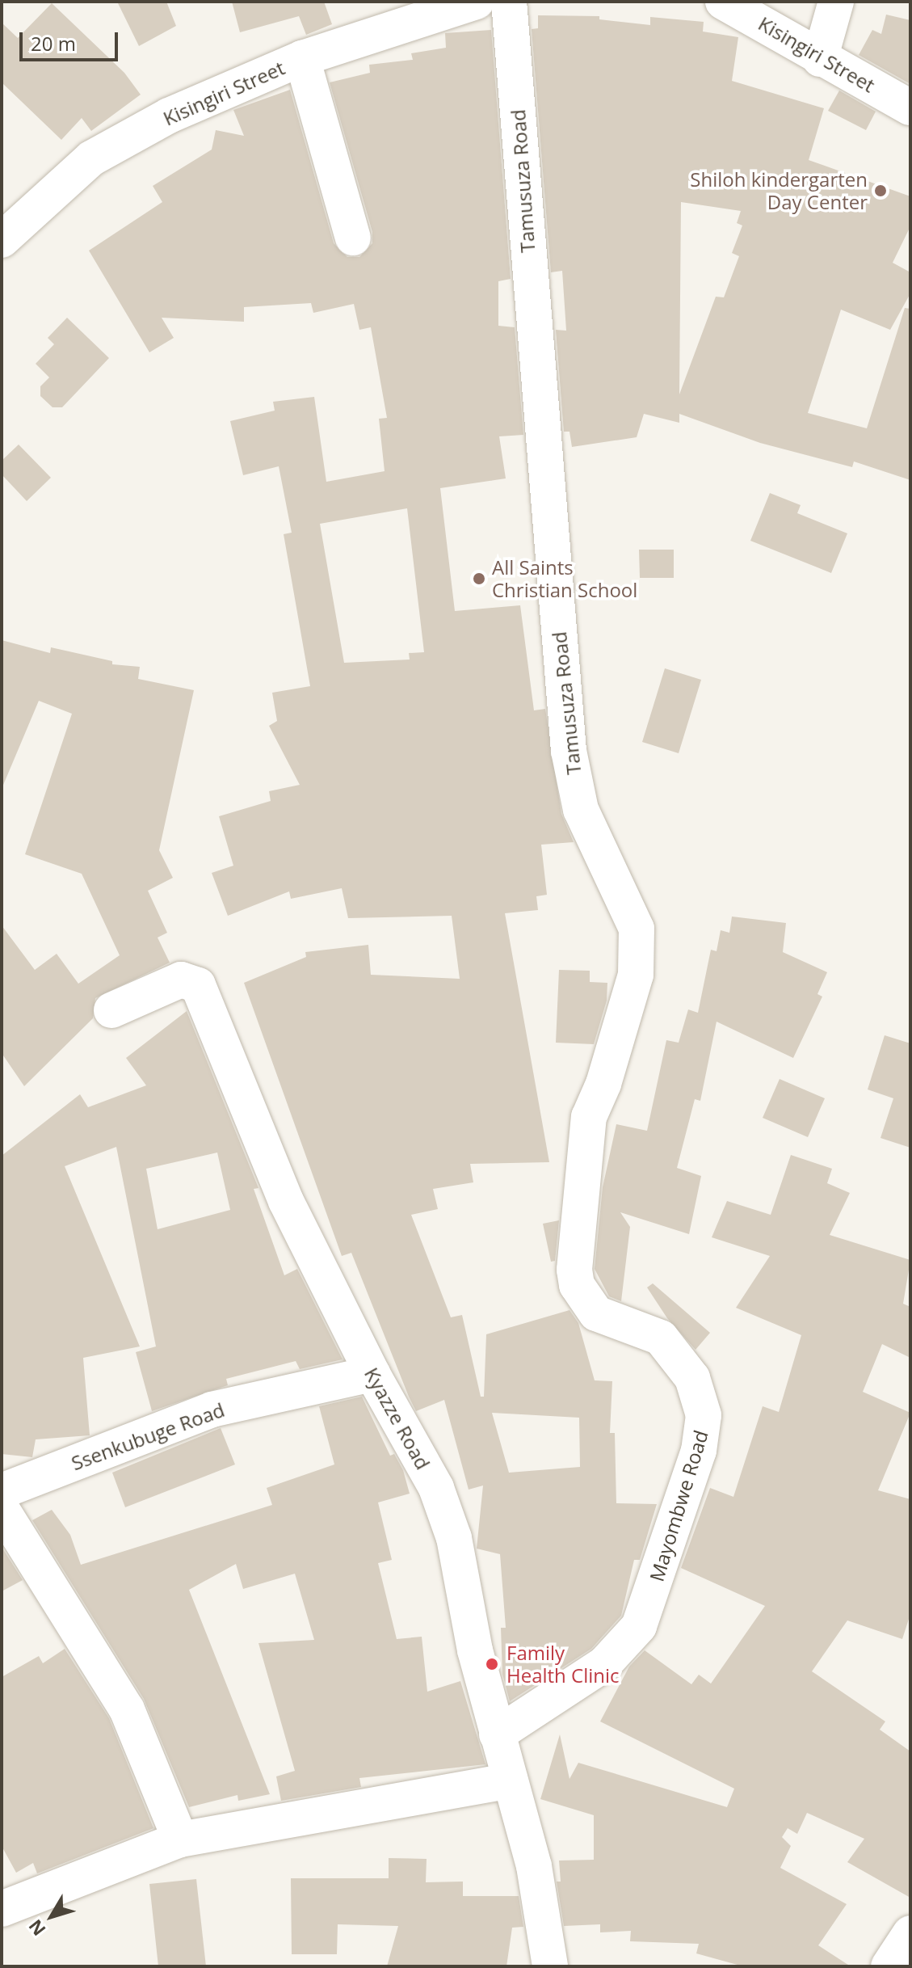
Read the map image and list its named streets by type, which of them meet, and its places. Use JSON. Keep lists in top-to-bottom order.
{
  "streets": {
    "street": [
      "Kisingiri Street",
      "Tamusuza Road",
      "Kyazze Road",
      "Ssenkubuge Road",
      "Mayombwe Road"
    ]
  },
  "crossings": [
    ["Tamusuza Road", "Mayombwe Road"],
    ["Kyazze Road", "Ssenkubuge Road"],
    ["Kyazze Road", "Mayombwe Road"]
  ],
  "places": ["Shiloh kindergarten Day Center", "All Saints Christian School", "Family Health Clinic"],
  "scale_bar": "20 m",
  "north": "bottom left"
}
